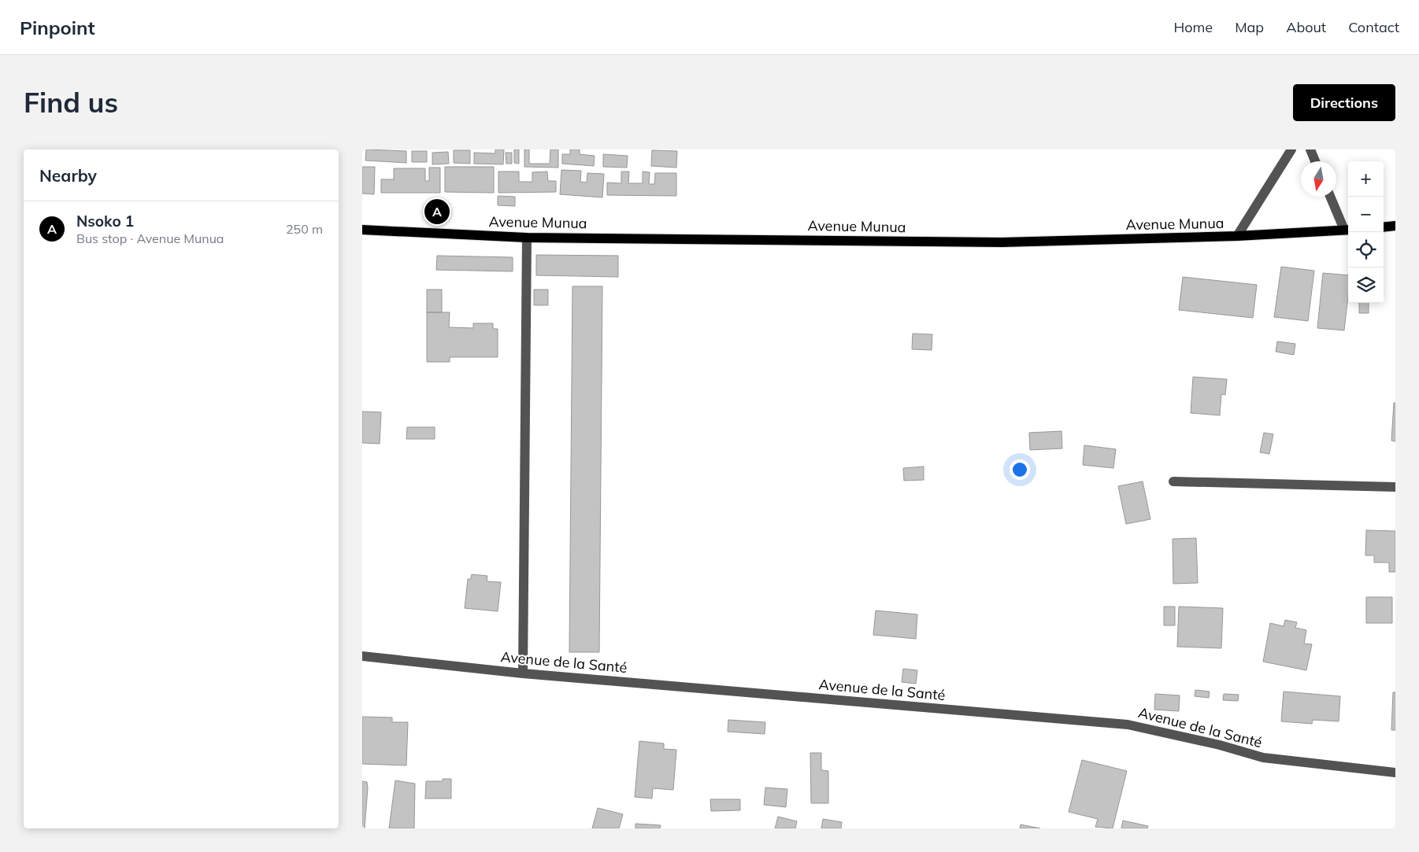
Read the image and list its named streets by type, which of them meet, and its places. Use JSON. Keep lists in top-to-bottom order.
{
  "streets": {
    "main road": ["Avenue Munua"],
    "street": ["Avenue de la Santé"]
  },
  "north": "bottom",
  "page": {
    "header": "Pinpoint",
    "nav": [
      "Home",
      "Map",
      "About",
      "Contact"
    ],
    "buttons": "Directions",
    "title": "Find us",
    "heading": "Nearby",
    "map_buttons": ["+", "−"],
    "pins": "A",
    "list": [
      {
        "mark": "A",
        "name": "Nsoko 1",
        "note": "Bus stop · Avenue Munua",
        "value": "250 m"
      }
    ]
  }
}
